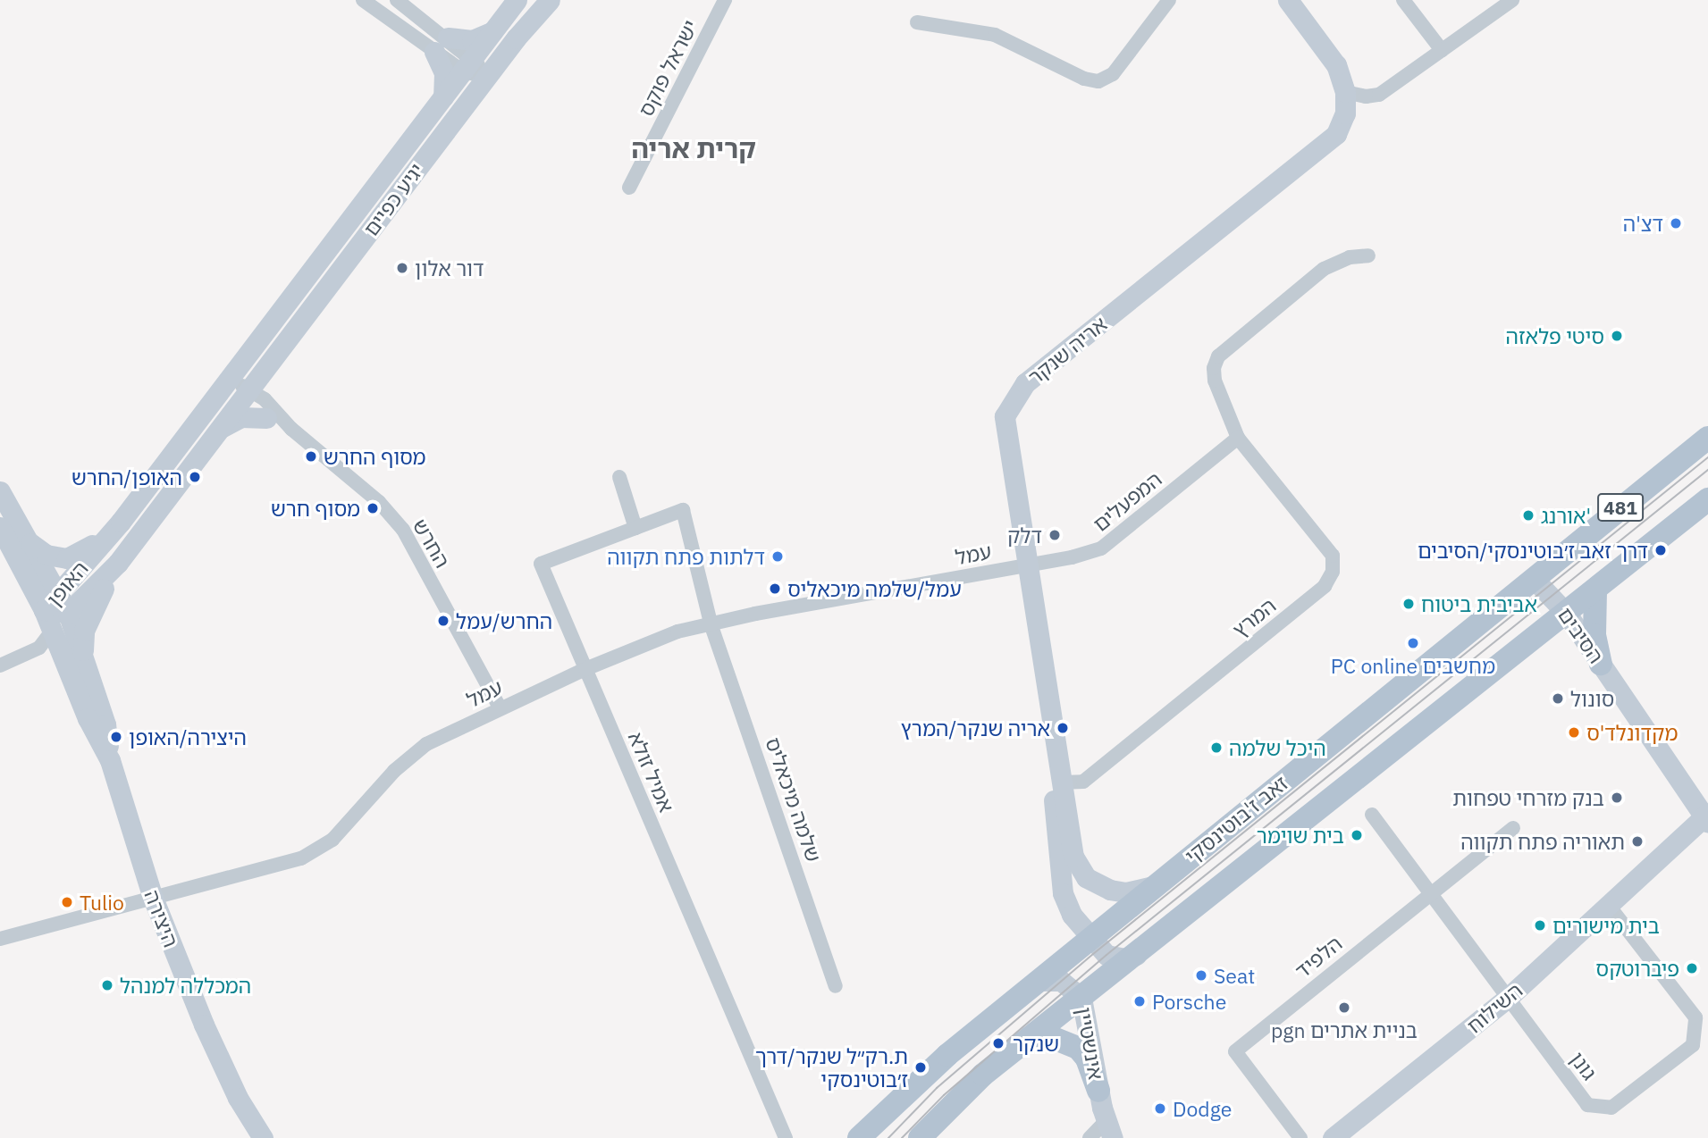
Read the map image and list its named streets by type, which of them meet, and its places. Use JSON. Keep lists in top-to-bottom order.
{
  "streets": {
    "main road": ["481", "זאב ז'בוטינסקי"],
    "street": [
      "ישראל פוקס",
      "יגיע כפיים",
      "אריה שנקר",
      "המפעלים",
      "החרש",
      "עמל",
      "האופן",
      "המרץ",
      "הסיבים",
      "אמיל זולא",
      "שלמה מיכאליס",
      "היצירה",
      "הלפיד",
      "השילוח",
      "אינשטיין",
      "גונן"
    ]
  },
  "crossings": [
    ["יגיע כפיים", "החרש"],
    ["יגיע כפיים", "האופן"],
    ["אריה שנקר", "המפעלים"],
    ["אריה שנקר", "481"],
    ["אריה שנקר", "עמל"],
    ["אריה שנקר", "המרץ"],
    ["אריה שנקר", "זאב ז'בוטינסקי"],
    ["המפעלים", "עמל"],
    ["המפעלים", "המרץ"],
    ["481", "הסיבים"],
    ["481", "אינשטיין"],
    ["החרש", "עמל"],
    ["החרש", "האופן"],
    ["עמל", "אמיל זולא"],
    ["עמל", "שלמה מיכאליס"],
    ["עמל", "היצירה"],
    ["האופן", "היצירה"],
    ["הסיבים", "זאב ז'בוטינסקי"],
    ["הסיבים", "השילוח"],
    ["אמיל זולא", "שלמה מיכאליס"],
    ["זאב ז'בוטינסקי", "אינשטיין"],
    ["הלפיד", "גונן"],
    ["השילוח", "גונן"]
  ],
  "districts": ["קרית אריה"],
  "places": [
    "דצ'ה",
    "דור אלון",
    "סיטי פלאזה",
    "מסוף החרש",
    "האופן/החרש",
    "מסוף חרש",
    "אורנג'",
    "דלק",
    "דרך זאב ז׳בוטינסקי/הסיבים",
    "דלתות פתח תקווה",
    "עמל/שלמה מיכאליס",
    "אביבית ביטוח",
    "החרש/עמל",
    "PC online מחשבים",
    "סונול",
    "אריה שנקר/המרץ",
    "מקדונלד'ס",
    "היצירה/האופן",
    "היכל שלמה",
    "בנק מזרחי טפחות",
    "בית שוימר",
    "תאוריה פתח תקווה",
    "Tulio",
    "בית מישורים",
    "פיברוטקס",
    "Seat",
    "המכללה למנהל",
    "Porsche",
    "pgn בניית אתרים",
    "שנקר",
    "ת.רק״ל שנקר/דרך ז׳בוטינסקי",
    "Dodge"
  ]
}
